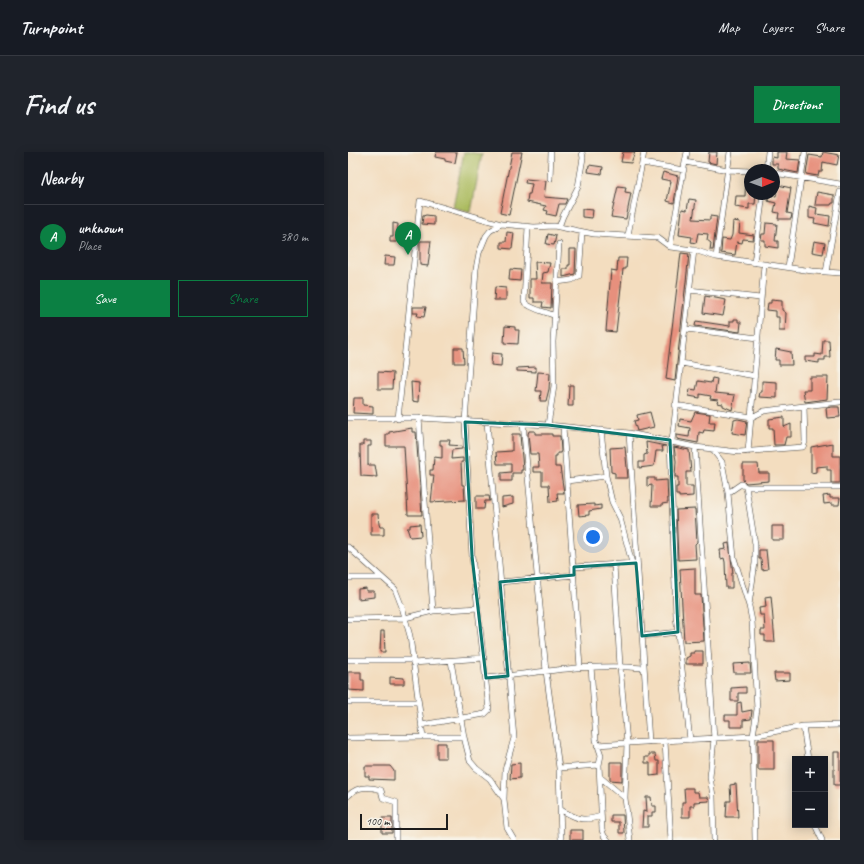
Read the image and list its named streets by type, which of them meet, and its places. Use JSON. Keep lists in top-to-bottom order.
{
  "scale_bar": "100 m",
  "north": "right",
  "page": {
    "header": "Turnpoint",
    "nav": ["Map", "Layers", "Share"],
    "buttons": [
      "Directions",
      ["Save", "Share"]
    ],
    "title": "Find us",
    "heading": "Nearby",
    "list": [
      {
        "mark": "A",
        "name": "unknown",
        "note": "Place",
        "value": "380 m"
      }
    ],
    "pins": "A",
    "map_buttons": ["+", "−"],
    "scale": "100 m"
  }
}
